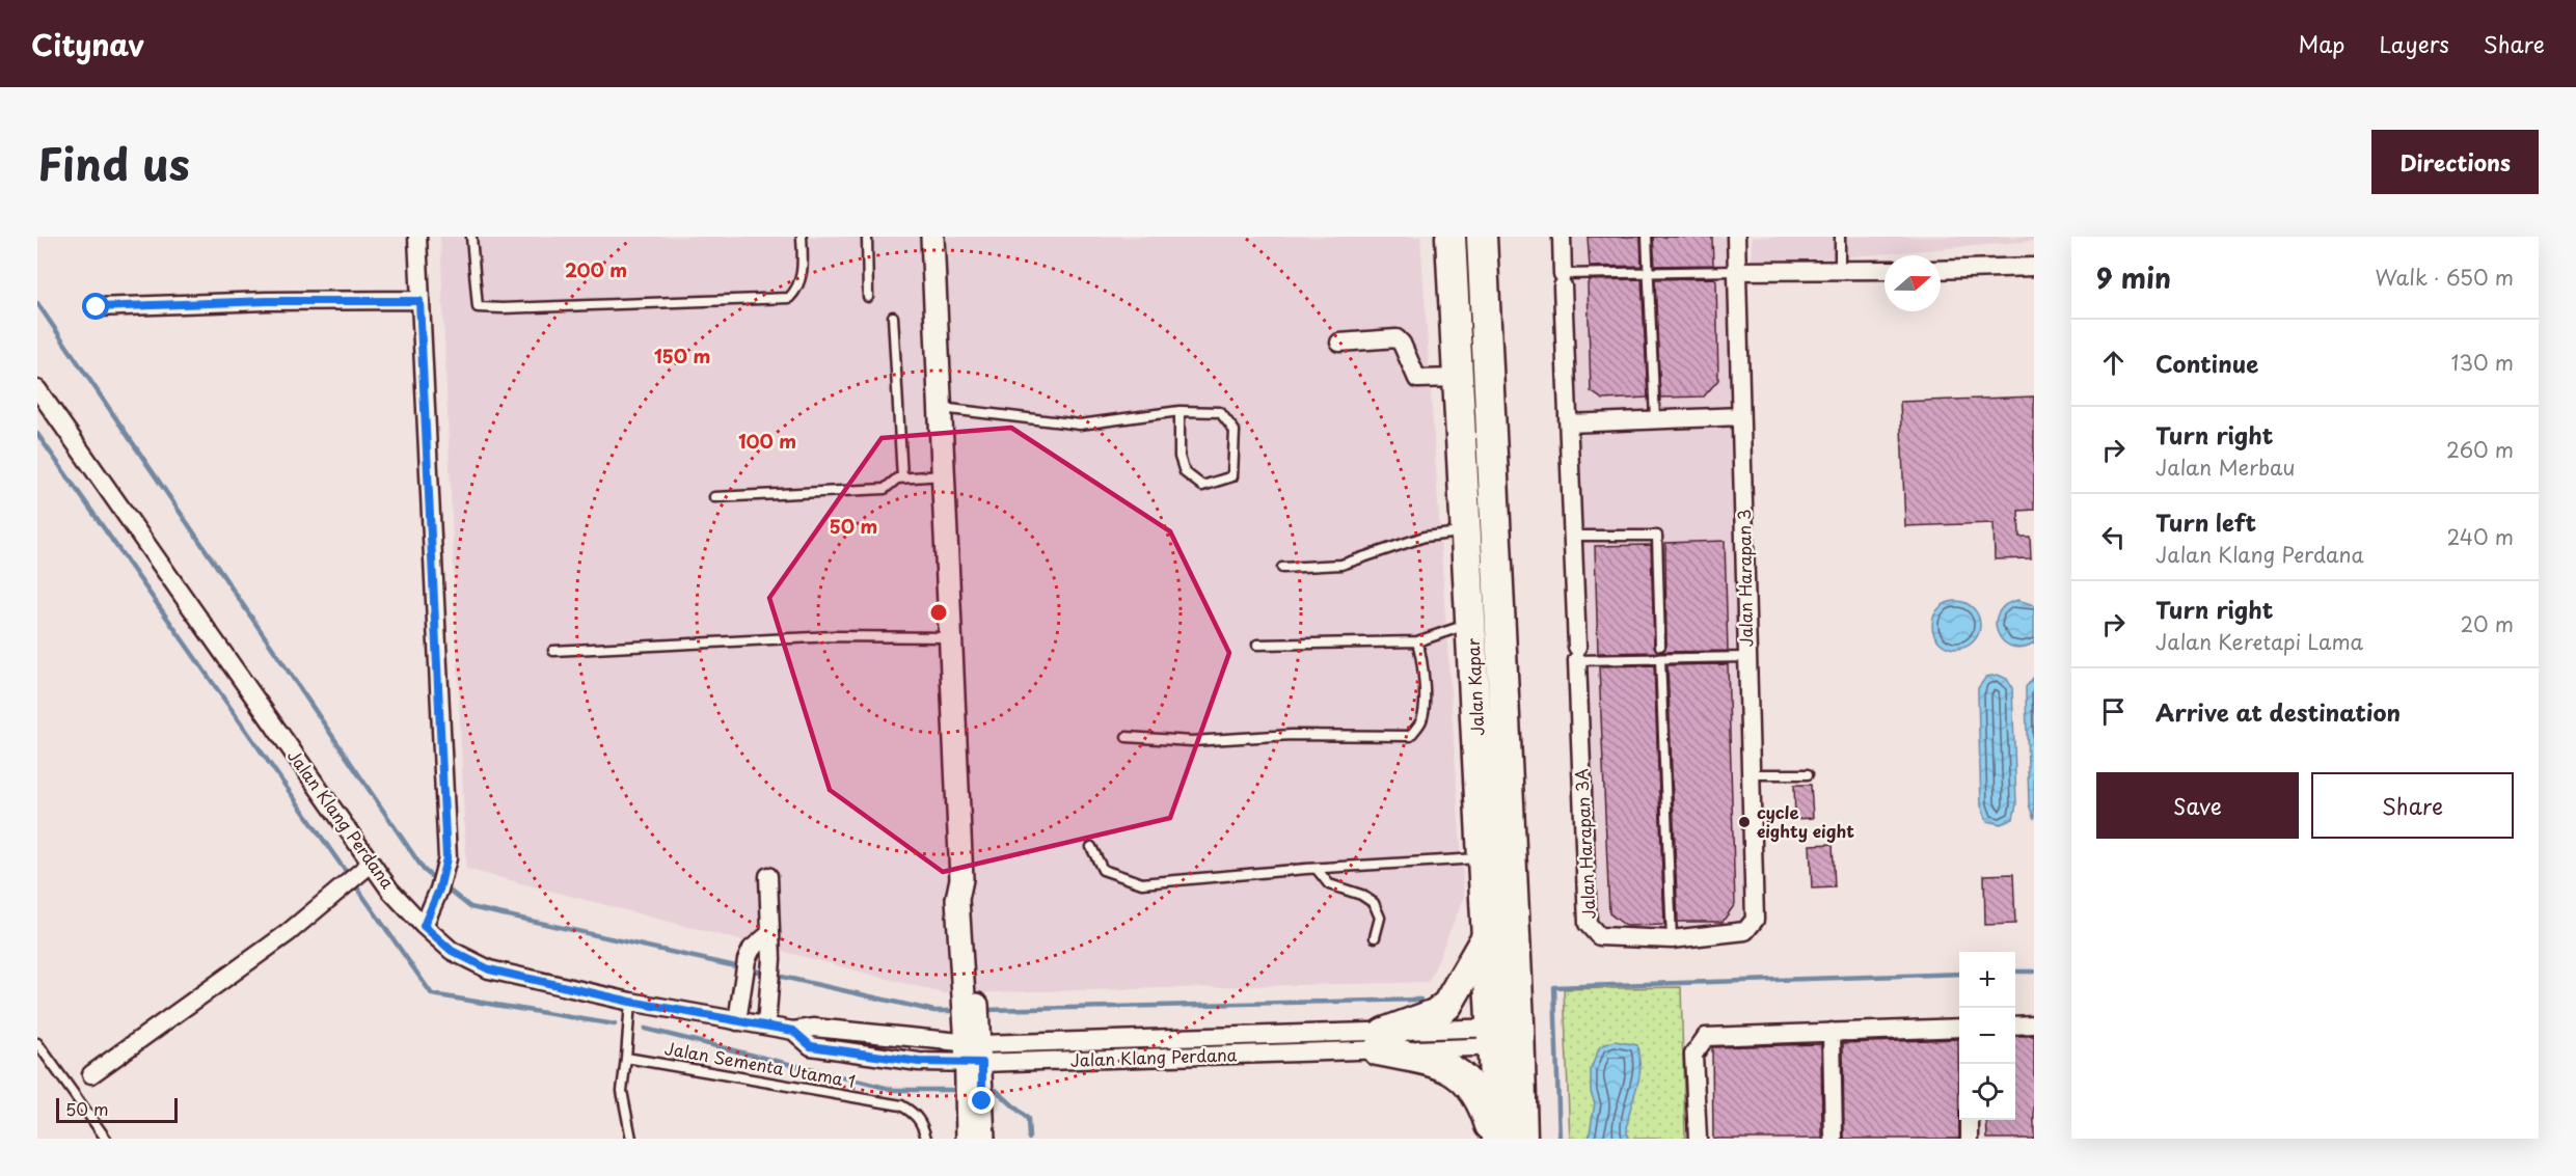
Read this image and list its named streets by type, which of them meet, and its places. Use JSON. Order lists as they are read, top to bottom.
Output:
{
  "streets": {
    "highway": ["Jalan Kapar"],
    "street": ["Jalan Harapan 3", "Jalan Klang Perdana", "Jalan Harapan 3A"],
    "lane": ["Jalan Sementa Utama 1"]
  },
  "crossings": [
    ["Jalan Harapan 3", "Jalan Harapan 3A"],
    ["Jalan Kapar", "Jalan Klang Perdana"]
  ],
  "places": ["cycle eighty eight"],
  "scale_bar": "50 m",
  "north": "right",
  "page": {
    "header": "Citynav",
    "nav": ["Map", "Layers", "Share"],
    "title": "Find us",
    "buttons": [
      "Directions",
      ["Save", "Share"]
    ],
    "heading": ["9 min", "Walk · 650 m"],
    "list": [
      ["Continue", "130 m"],
      ["Turn right", "Jalan Merbau", "260 m"],
      ["Turn left", "Jalan Klang Perdana", "240 m"],
      ["Turn right", "Jalan Keretapi Lama", "20 m"],
      "Arrive at destination"
    ],
    "map_buttons": ["+", "−"],
    "scale": "50 m"
  },
  "rings": [
    "200 m",
    "150 m",
    "100 m",
    "50 m"
  ]
}
